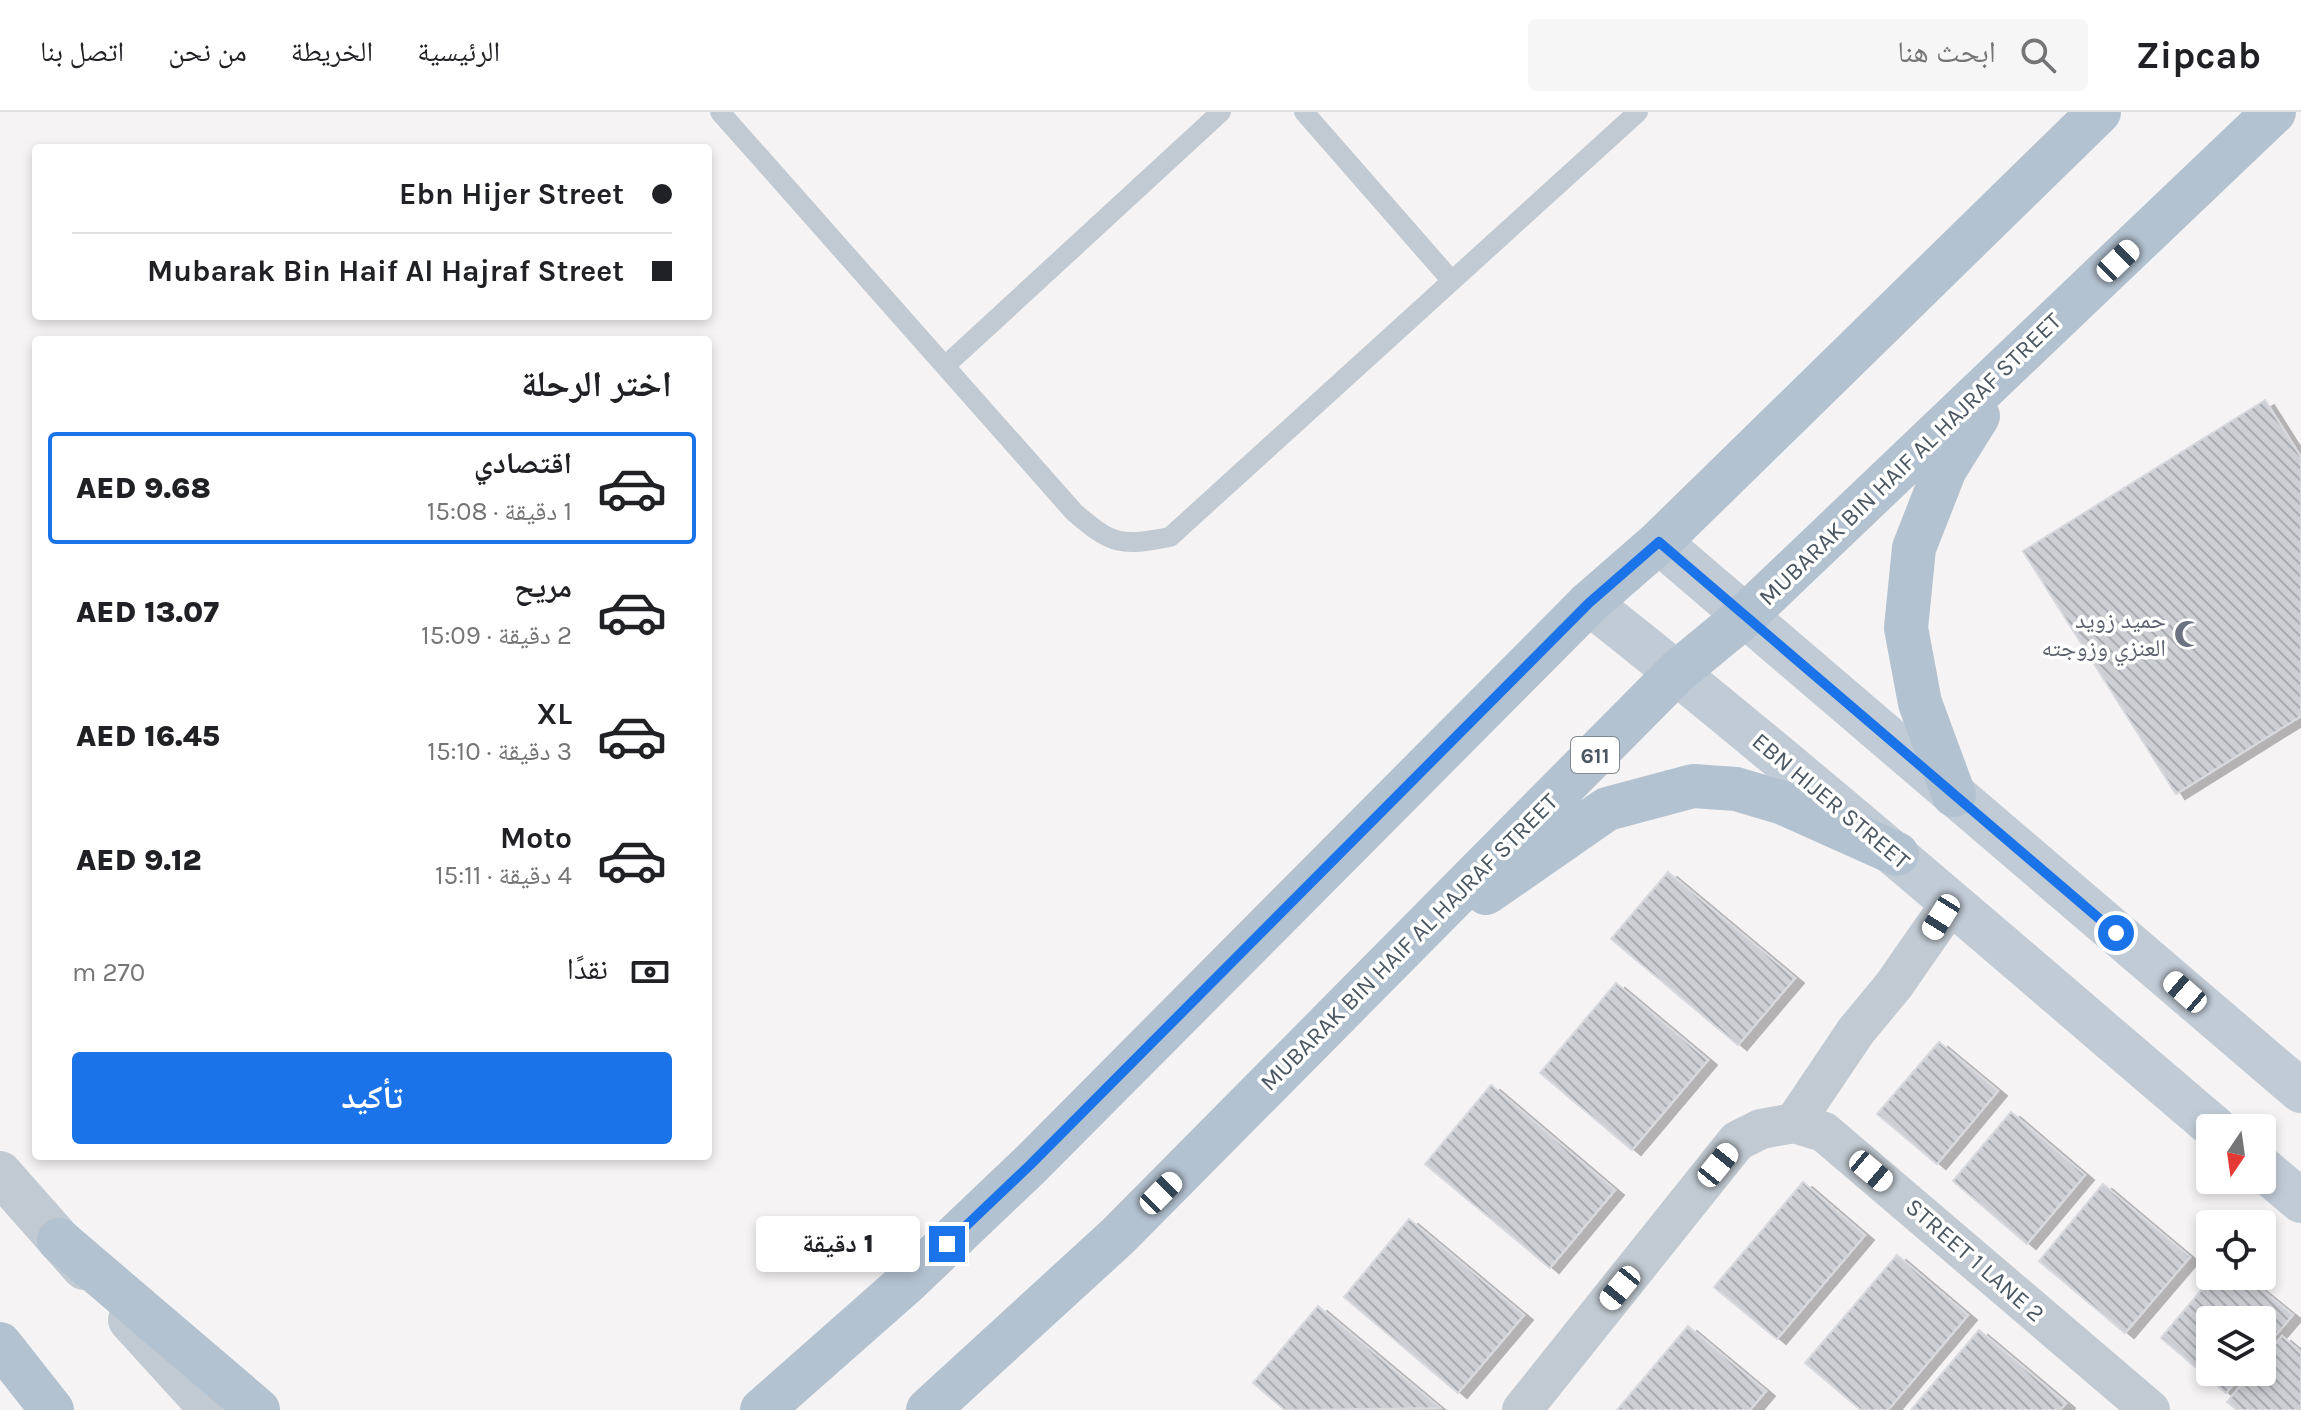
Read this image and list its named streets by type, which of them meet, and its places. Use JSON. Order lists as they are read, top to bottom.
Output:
{
  "streets": {
    "main road": ["MUBARAK BIN HAIF AL HAJRAF STREET", "611", "EBN HIJER STREET"],
    "street": ["STREET 1 LANE 2"]
  },
  "crossings": [
    ["MUBARAK BIN HAIF AL HAJRAF STREET", "EBN HIJER STREET"]
  ],
  "places": {
    "mosque": ["حميد زويد العنزي وزوجته"]
  },
  "north": "bottom",
  "page": {
    "header": "Zipcab",
    "search": "ابحث هنا",
    "nav": [
      "الرئيسية",
      "الخريطة",
      "من نحن",
      "اتصل بنا"
    ],
    "banner": ["Ebn Hijer Street", "Mubarak Bin Haif Al Hajraf Street"],
    "heading": "اختر الرحلة",
    "list": [
      {
        "name": "اقتصادي",
        "note": "1 دقيقة · 15:08",
        "value": "AED 9.68"
      },
      {
        "name": "مريح",
        "note": "2 دقيقة · 15:09",
        "value": "AED 13.07"
      },
      {
        "name": "XL",
        "note": "3 دقيقة · 15:10",
        "value": "AED 16.45"
      },
      {
        "name": "Moto",
        "note": "4 دقيقة · 15:11",
        "value": "AED 9.12"
      }
    ],
    "pay": ["نقدًا", "270 m"],
    "buttons": "تأكيد",
    "bubble": "1 دقيقة"
  }
}
